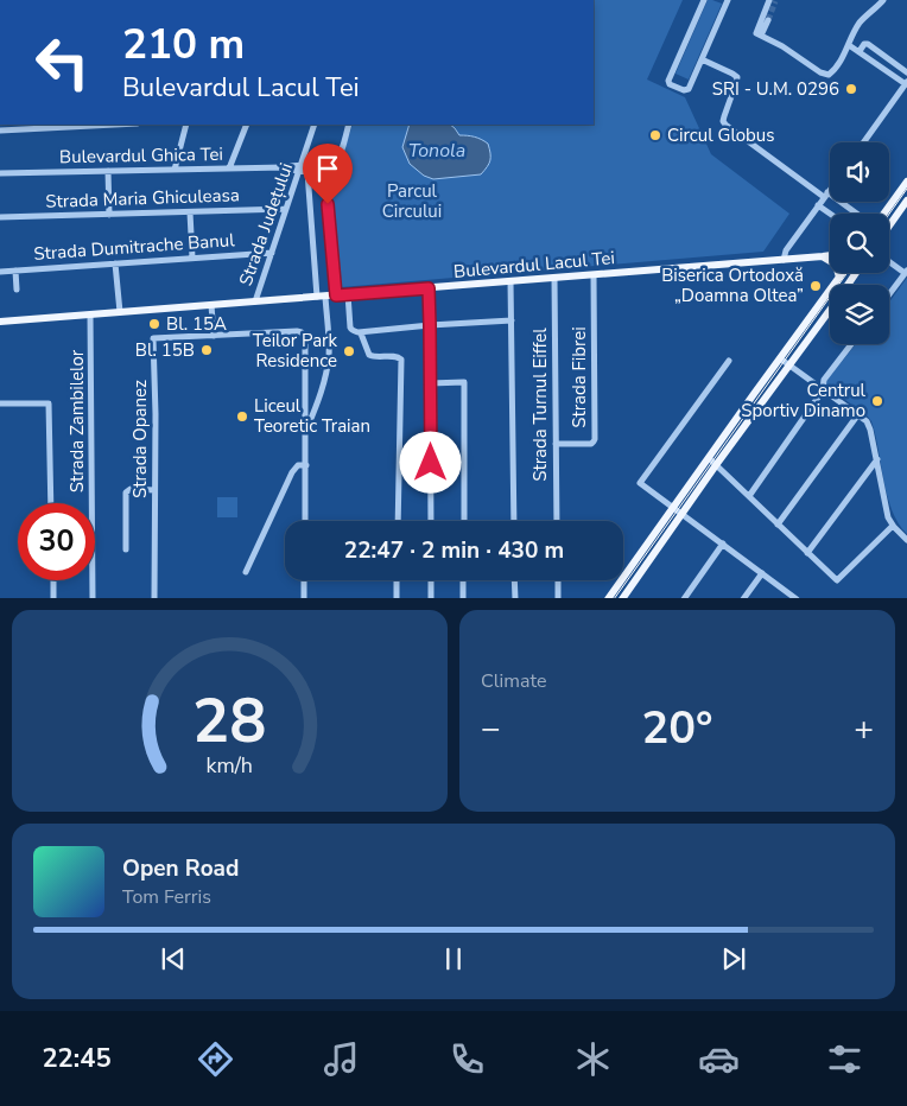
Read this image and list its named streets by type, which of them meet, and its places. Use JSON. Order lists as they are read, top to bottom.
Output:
{
  "streets": {
    "main road": ["Bulevardul Lacul Tei"],
    "street": [
      "Bulevardul Ghica Tei",
      "Strada Maria Ghiculeasa",
      "Strada Județului",
      "Strada Dumitrache Banul",
      "Strada Fibrei",
      "Strada Turnul Eiffel",
      "Strada Zambilelor",
      "Strada Opanez"
    ]
  },
  "crossings": [
    ["Bulevardul Ghica Tei", "Strada Județului"],
    ["Strada Maria Ghiculeasa", "Strada Județului"],
    ["Strada Județului", "Strada Dumitrache Banul"],
    ["Strada Județului", "Bulevardul Lacul Tei"],
    ["Bulevardul Lacul Tei", "Strada Fibrei"],
    ["Bulevardul Lacul Tei", "Strada Turnul Eiffel"],
    ["Bulevardul Lacul Tei", "Strada Zambilelor"],
    ["Strada Fibrei", "Strada Turnul Eiffel"]
  ],
  "water": ["Tonola"],
  "parks": ["Parcul Circului"],
  "places": [
    "SRI - U.M. 0296",
    "Circul Globus",
    "Biserica Ortodoxă „Doamna Oltea”",
    "Bl. 15A",
    "Bl. 15B",
    "Teilor Park Residence",
    "Centrul Sportiv Dinamo",
    "Liceul Teoretic Traian"
  ],
  "page": {
    "turn": ["210 m", "Bulevardul Lacul Tei"],
    "limit": "30",
    "trip": "22:47 · 2 min · 430 m",
    "tile": "Climate",
    "heat": ["−", "20°", "+"],
    "song": ["Open Road", "Tom Ferris"],
    "tabs": "22:45",
    "gauge": ["28", "km/h"]
  }
}
